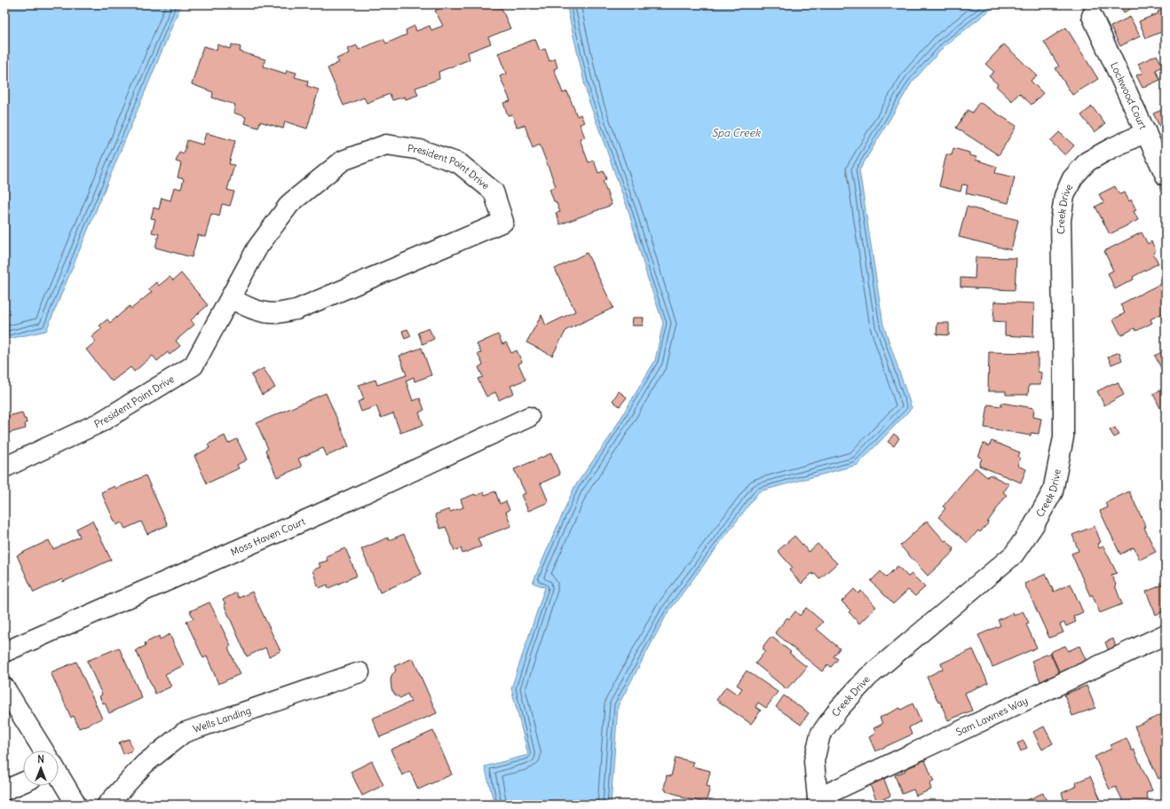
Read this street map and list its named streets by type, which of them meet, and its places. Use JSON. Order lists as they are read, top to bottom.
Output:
{
  "streets": {
    "street": [
      "Lockwood Court",
      "President Point Drive",
      "Creek Drive",
      "Moss Haven Court",
      "Sam Lawnes Way",
      "Wells Landing"
    ]
  },
  "crossings": [
    ["Lockwood Court", "Creek Drive"],
    ["Creek Drive", "Sam Lawnes Way"]
  ],
  "water": ["Spa Creek"],
  "north": "top"
}
